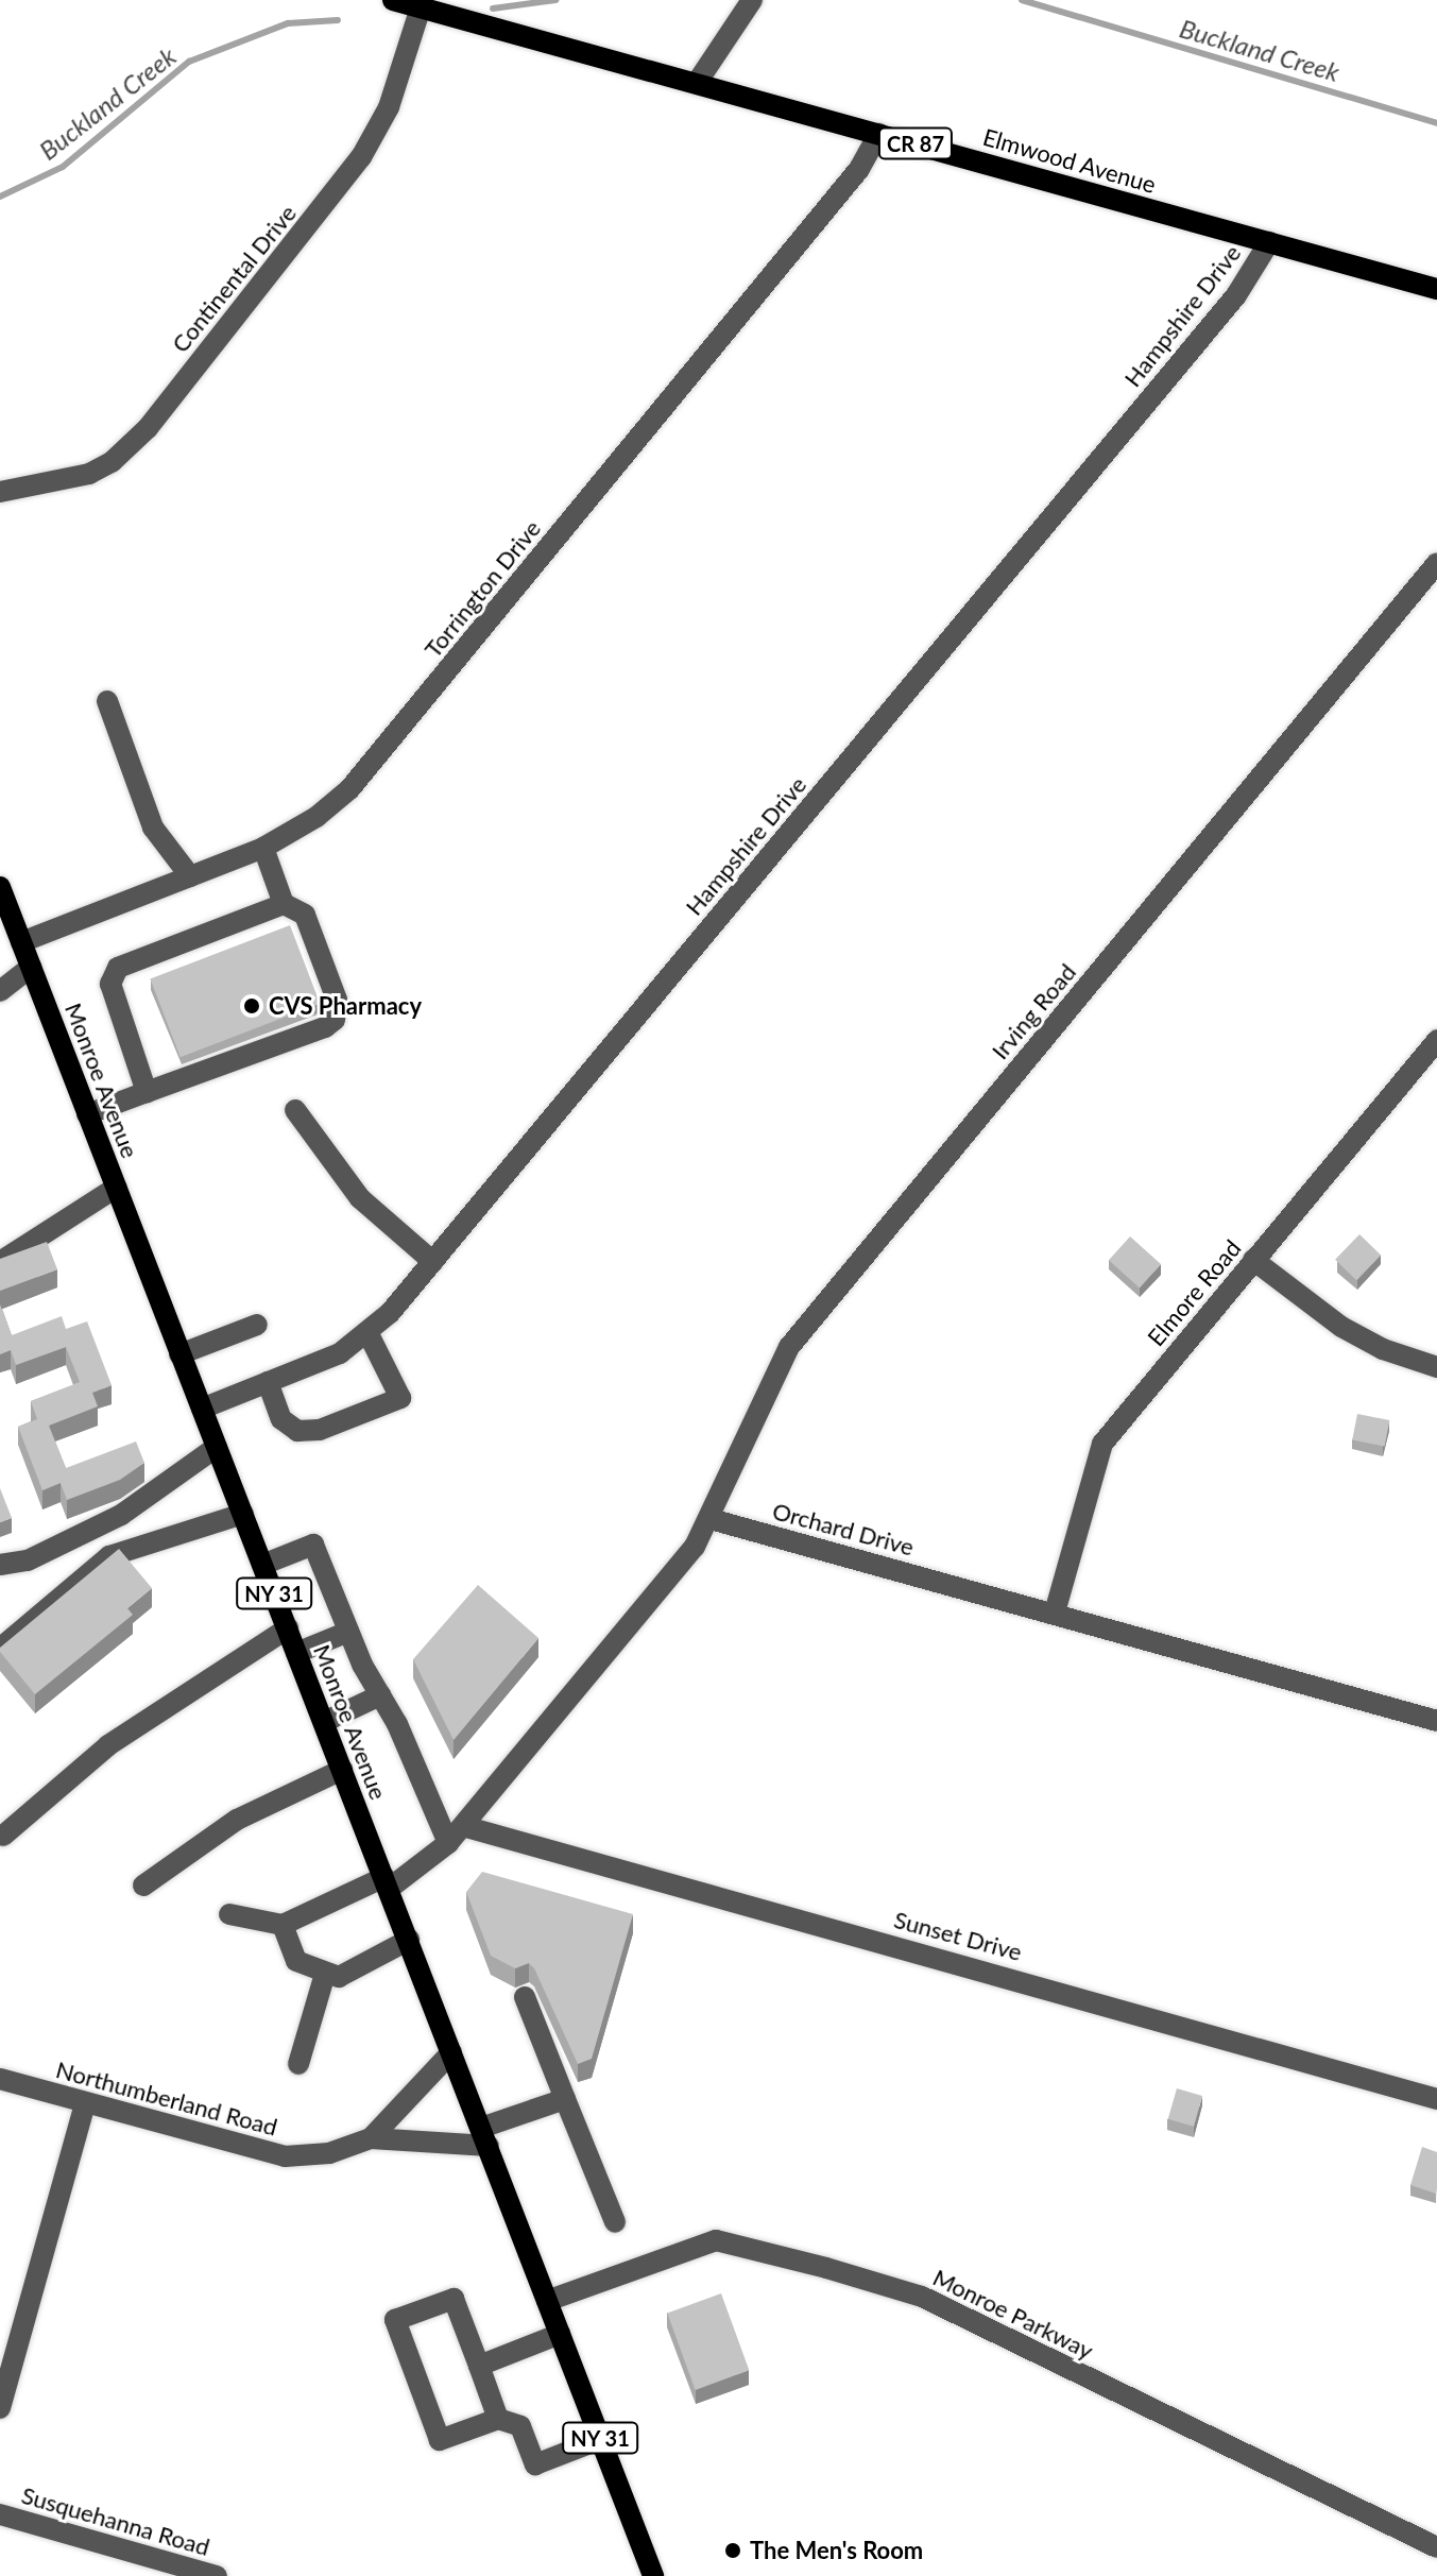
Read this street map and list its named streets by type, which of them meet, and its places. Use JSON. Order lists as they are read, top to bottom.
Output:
{
  "streets": {
    "main road": [
      "CR 87",
      "Elmwood Avenue",
      "Monroe Avenue",
      "NY 31"
    ],
    "street": [
      "Continental Drive",
      "Hampshire Drive",
      "Torrington Drive",
      "Irving Road",
      "Elmore Road",
      "Orchard Drive",
      "Sunset Drive",
      "Northumberland Road",
      "Monroe Parkway",
      "Susquehanna Road"
    ]
  },
  "crossings": [
    ["Elmwood Avenue", "Continental Drive"],
    ["Elmwood Avenue", "Hampshire Drive"],
    ["Elmwood Avenue", "Torrington Drive"],
    ["Hampshire Drive", "Monroe Avenue"],
    ["Torrington Drive", "Monroe Avenue"],
    ["Irving Road", "Orchard Drive"],
    ["Monroe Avenue", "Northumberland Road"],
    ["Monroe Avenue", "Monroe Parkway"],
    ["Elmore Road", "Orchard Drive"]
  ],
  "water": ["Buckland Creek"],
  "places": ["CVS Pharmacy", "The Men's Room"]
}
